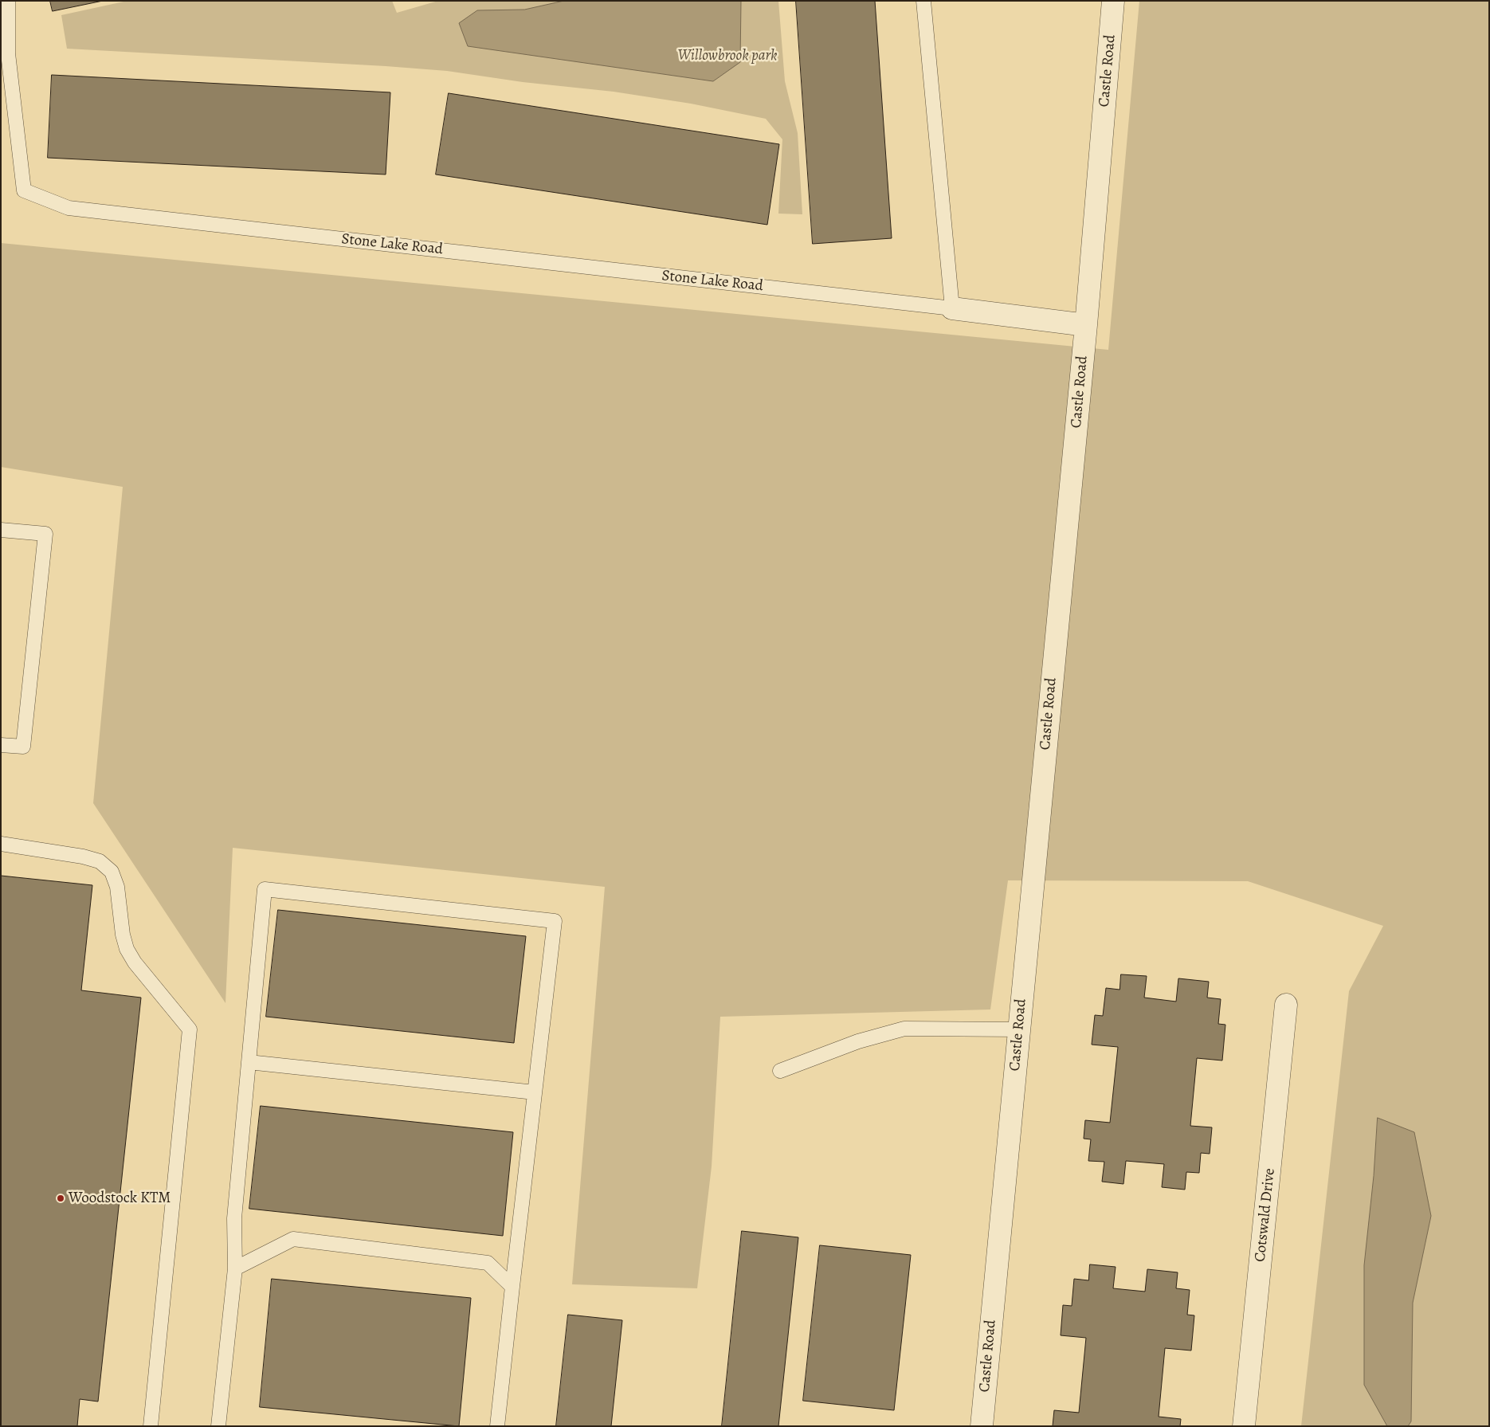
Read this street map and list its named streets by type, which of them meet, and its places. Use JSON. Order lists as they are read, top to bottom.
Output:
{
  "streets": {
    "street": ["Castle Road", "Stone Lake Road", "Cotswald Drive"]
  },
  "crossings": [
    ["Castle Road", "Stone Lake Road"]
  ],
  "parks": ["Willowbrook park"],
  "places": ["Woodstock KTM"]
}
